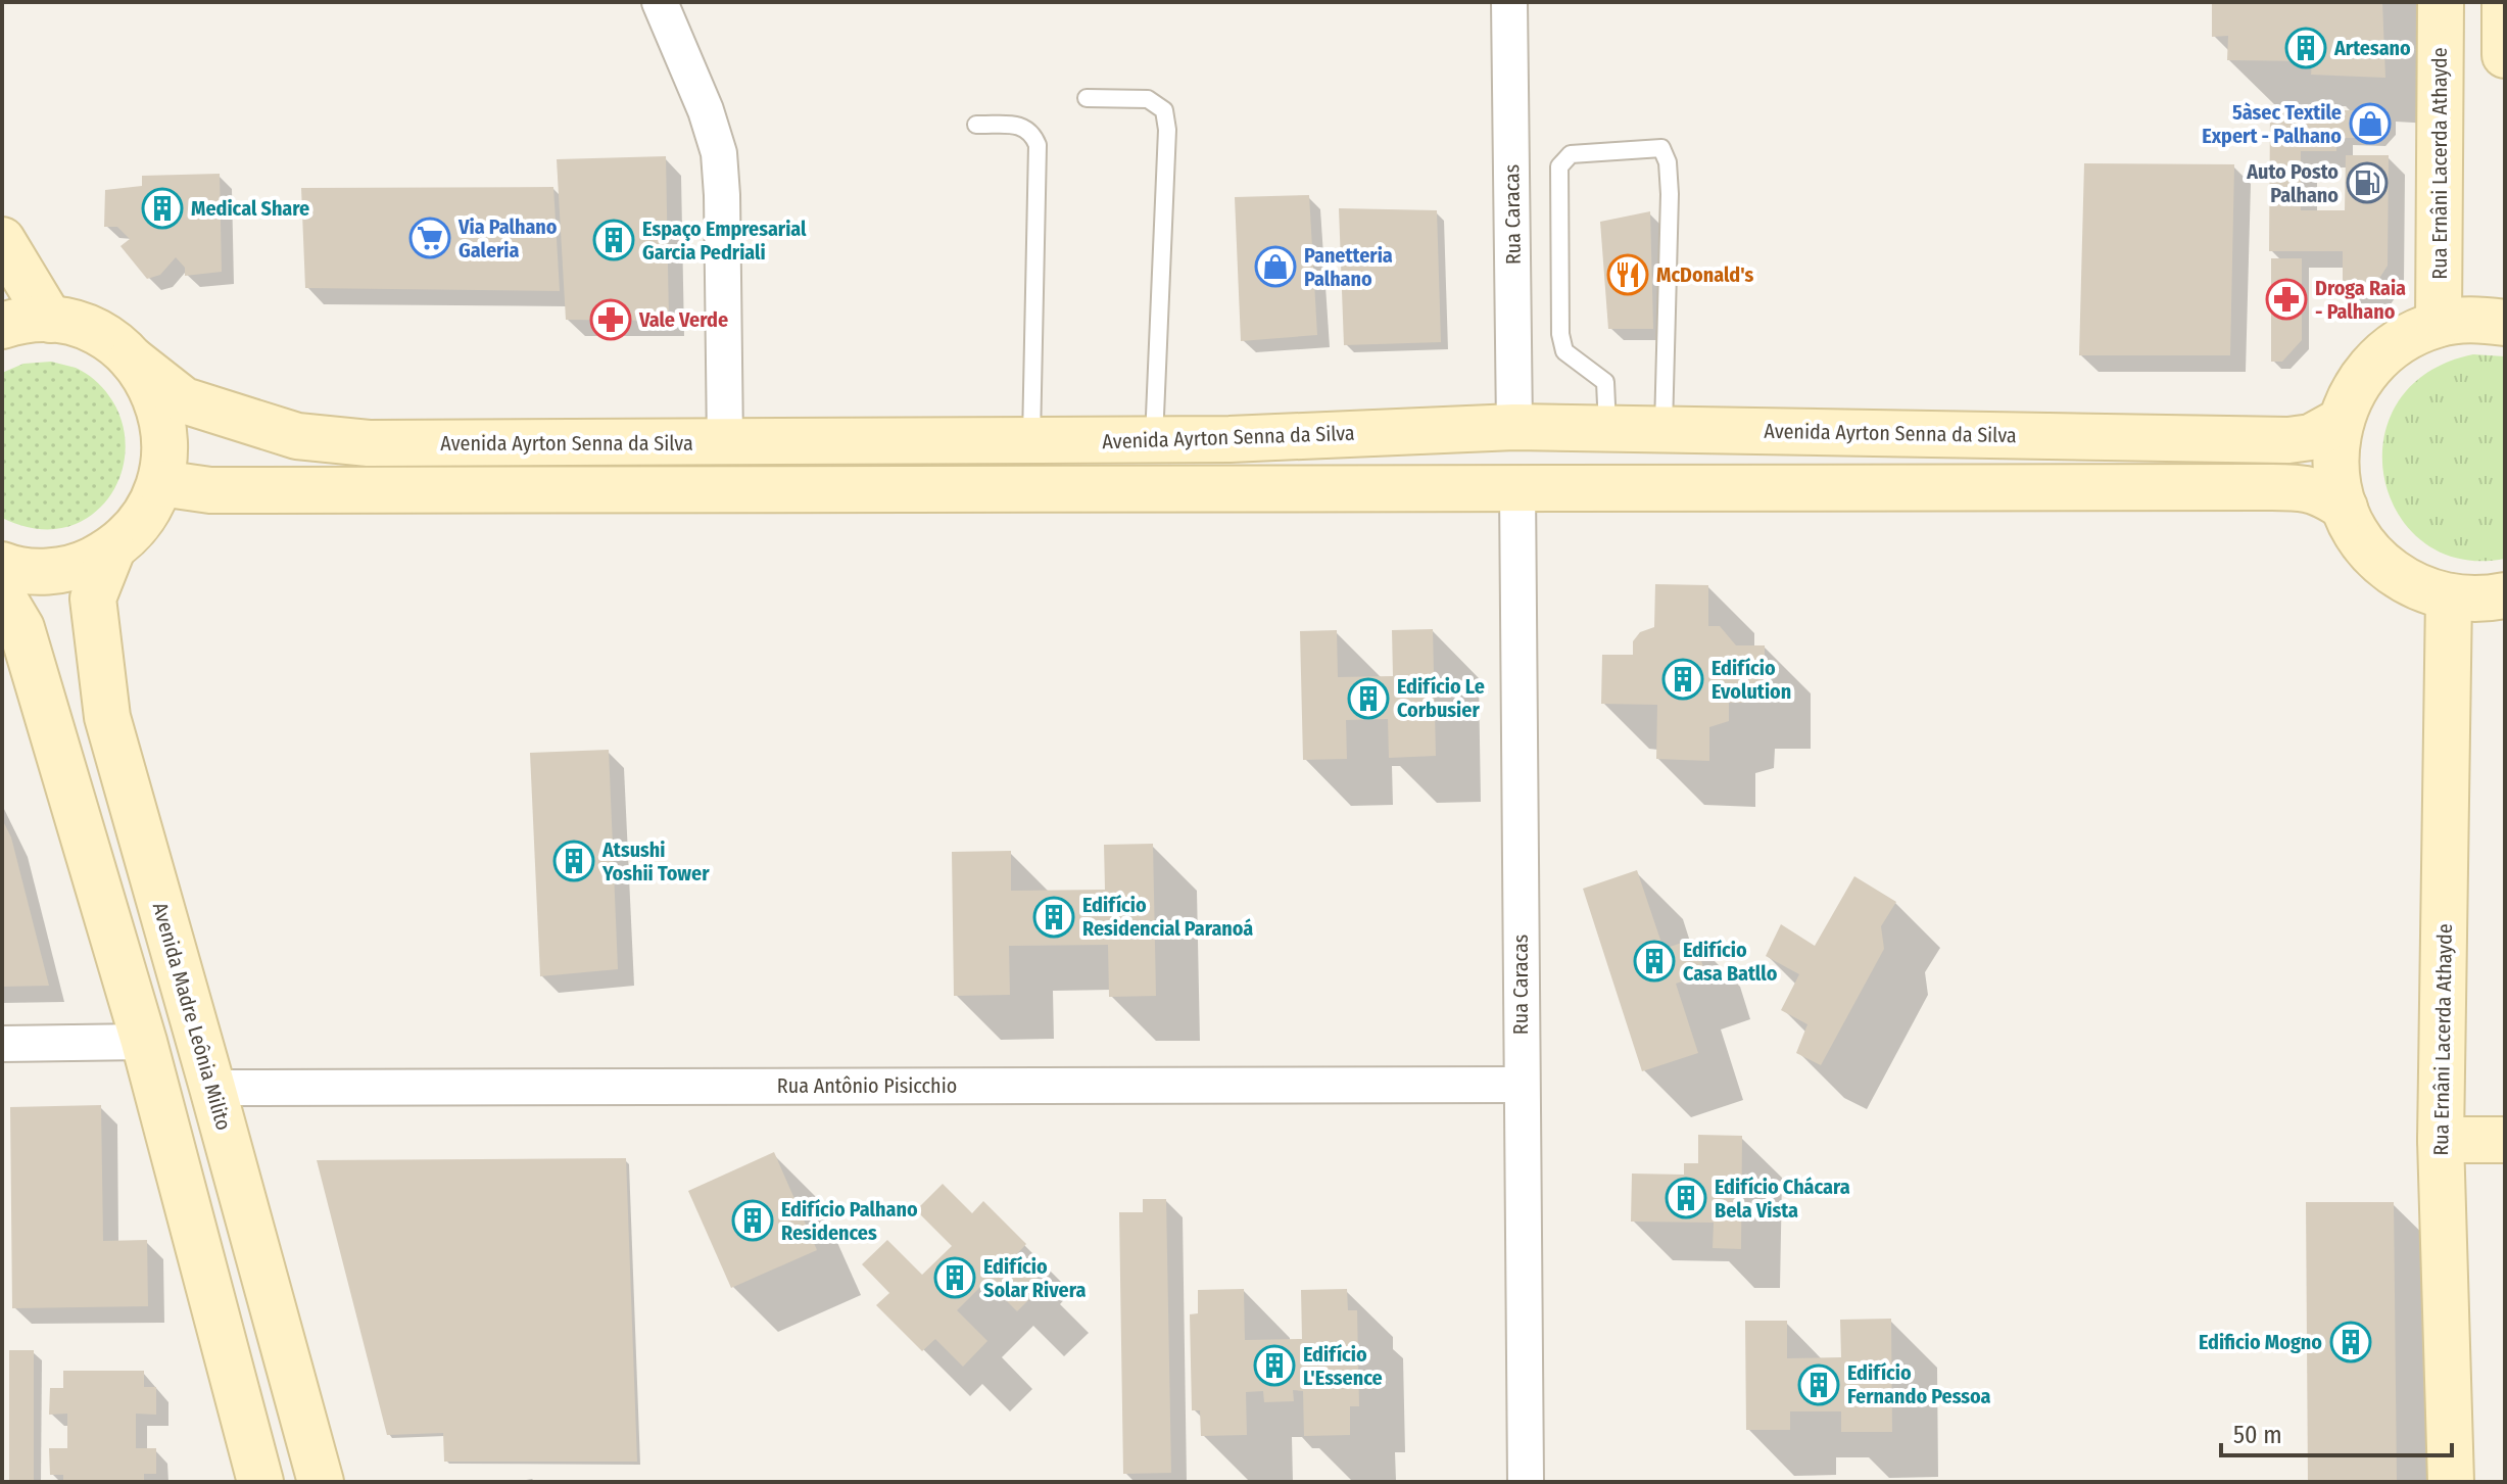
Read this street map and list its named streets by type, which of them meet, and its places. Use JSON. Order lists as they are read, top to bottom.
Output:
{
  "streets": {
    "main road": ["Rua Ernâni Lacerda Athayde", "Avenida Ayrton Senna da Silva", "Avenida Madre Leônia Milito"],
    "street": ["Rua Caracas", "Rua Antônio Pisicchio"]
  },
  "crossings": [
    ["Rua Caracas", "Avenida Ayrton Senna da Silva"],
    ["Rua Caracas", "Rua Antônio Pisicchio"],
    ["Avenida Madre Leônia Milito", "Rua Antônio Pisicchio"]
  ],
  "places": {
    "building": [
      "Artesano",
      "Medical Share",
      "Espaço Empresarial Garcia Pedriali",
      "Edifício Evolution",
      "Edifício Le Corbusier",
      "Atsushi Yoshii Tower",
      "Edifício Residencial Paranoá",
      "Edifício Casa Batllo",
      "Edifício Chácara Bela Vista",
      "Edifício Palhano Residences",
      "Edifício Solar Rivera",
      "Edificio Mogno",
      "Edifício L'Essence",
      "Edifício Fernando Pessoa"
    ],
    "shop": ["5àsec Textile Expert - Palhano", "Panetteria Palhano"],
    "fuel station": ["Auto Posto Palhano"],
    "supermarket": ["Via Palhano Galeria"],
    "restaurant": ["McDonald's"],
    "pharmacy": ["Droga Raia - Palhano", "Vale Verde"]
  },
  "scale_bar": "50 m"
}
